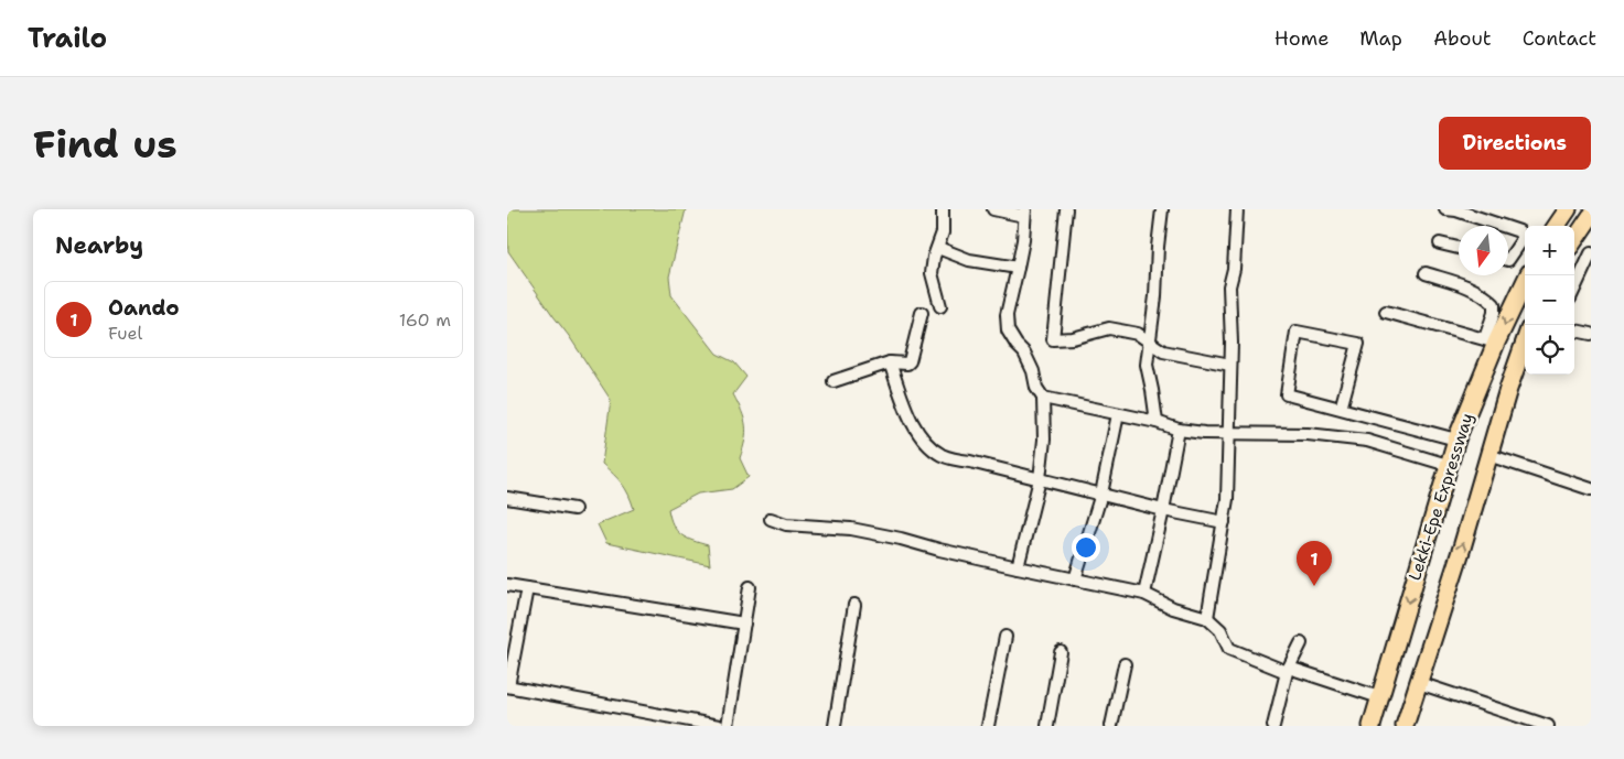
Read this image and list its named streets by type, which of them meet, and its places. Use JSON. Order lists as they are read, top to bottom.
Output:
{
  "streets": {
    "highway": ["Lekki-Epe Expressway"]
  },
  "north": "bottom",
  "page": {
    "header": "Trailo",
    "nav": [
      "Home",
      "Map",
      "About",
      "Contact"
    ],
    "buttons": "Directions",
    "title": "Find us",
    "heading": "Nearby",
    "map_buttons": ["+", "−"],
    "list": [
      {
        "mark": "1",
        "name": "Oando",
        "note": "Fuel",
        "value": "160 m"
      }
    ],
    "pins": "1"
  }
}
